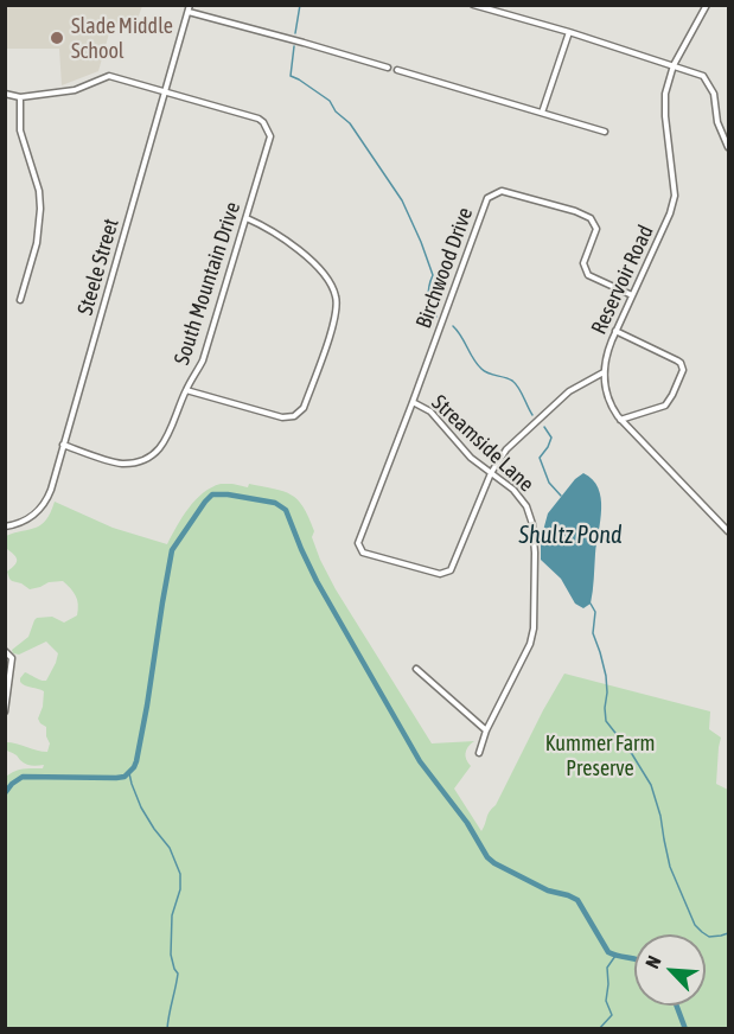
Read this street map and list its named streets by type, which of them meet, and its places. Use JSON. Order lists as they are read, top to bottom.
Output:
{
  "streets": {
    "street": [
      "Steele Street",
      "Birchwood Drive",
      "Reservoir Road",
      "South Mountain Drive",
      "Streamside Lane"
    ]
  },
  "crossings": [
    ["Steele Street", "South Mountain Drive"],
    ["Birchwood Drive", "Reservoir Road"],
    ["Birchwood Drive", "Streamside Lane"]
  ],
  "water": ["Shultz Pond"],
  "parks": ["Kummer Farm Preserve"],
  "places": ["Slade Middle School"],
  "north": "top left"
}
